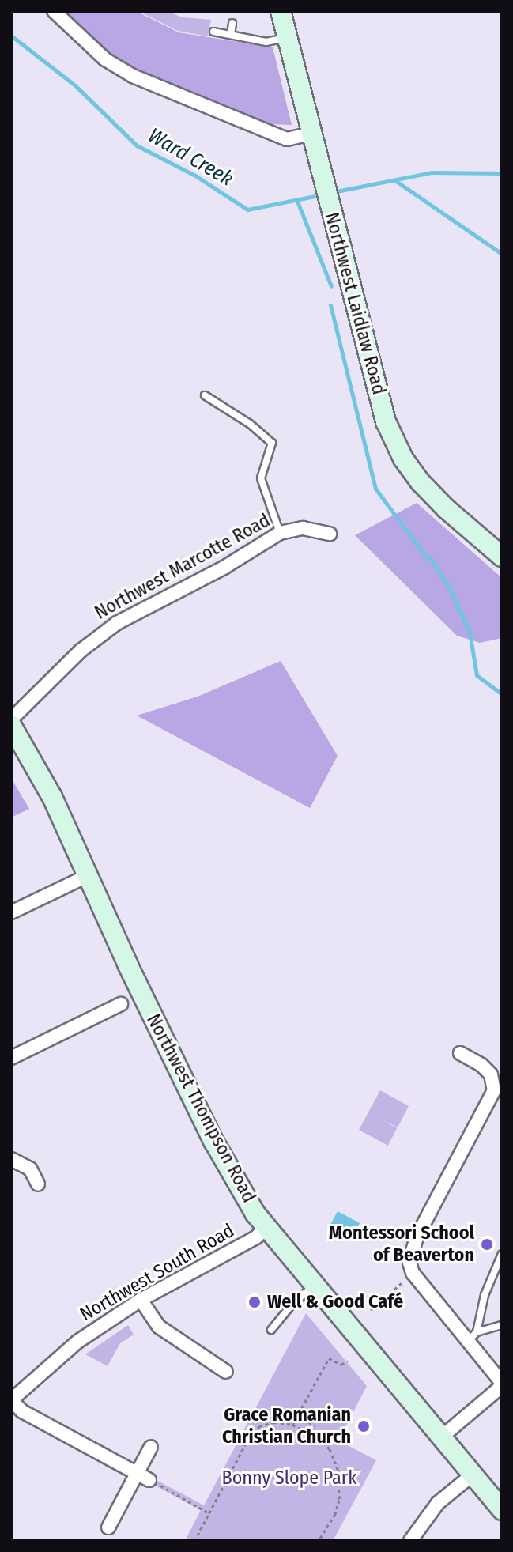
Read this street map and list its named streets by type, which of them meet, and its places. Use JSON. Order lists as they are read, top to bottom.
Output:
{
  "streets": {
    "street": [
      "Northwest Laidlaw Road",
      "Northwest Marcotte Road",
      "Northwest Thompson Road",
      "Northwest South Road"
    ]
  },
  "crossings": [
    ["Northwest Thompson Road", "Northwest South Road"]
  ],
  "water": ["Ward Creek"],
  "parks": ["Bonny Slope Park"],
  "places": ["Montessori School of Beaverton", "Well & Good Café", "Grace Romanian Christian Church"]
}
